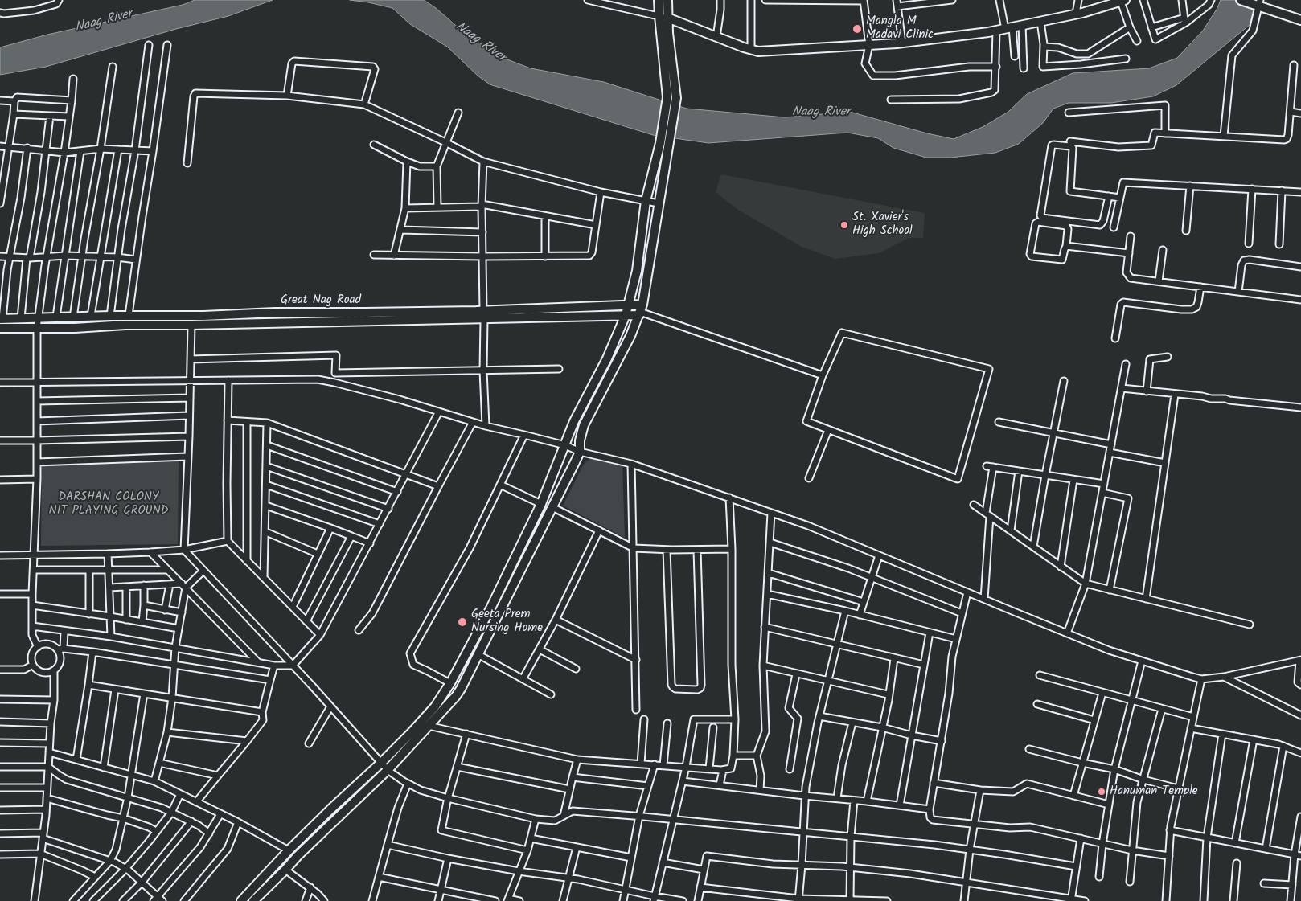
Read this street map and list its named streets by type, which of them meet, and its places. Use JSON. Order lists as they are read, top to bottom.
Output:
{
  "streets": {
    "street": ["Great Nag Road"]
  },
  "water": ["Naag River"],
  "parks": ["DARSHAN COLONY NIT PLAYING GROUND"],
  "places": [
    "Mangla M Madavi Clinic",
    "St. Xavier's High School",
    "Geeta Prem Nursing Home",
    "Hanuman Temple"
  ]
}
